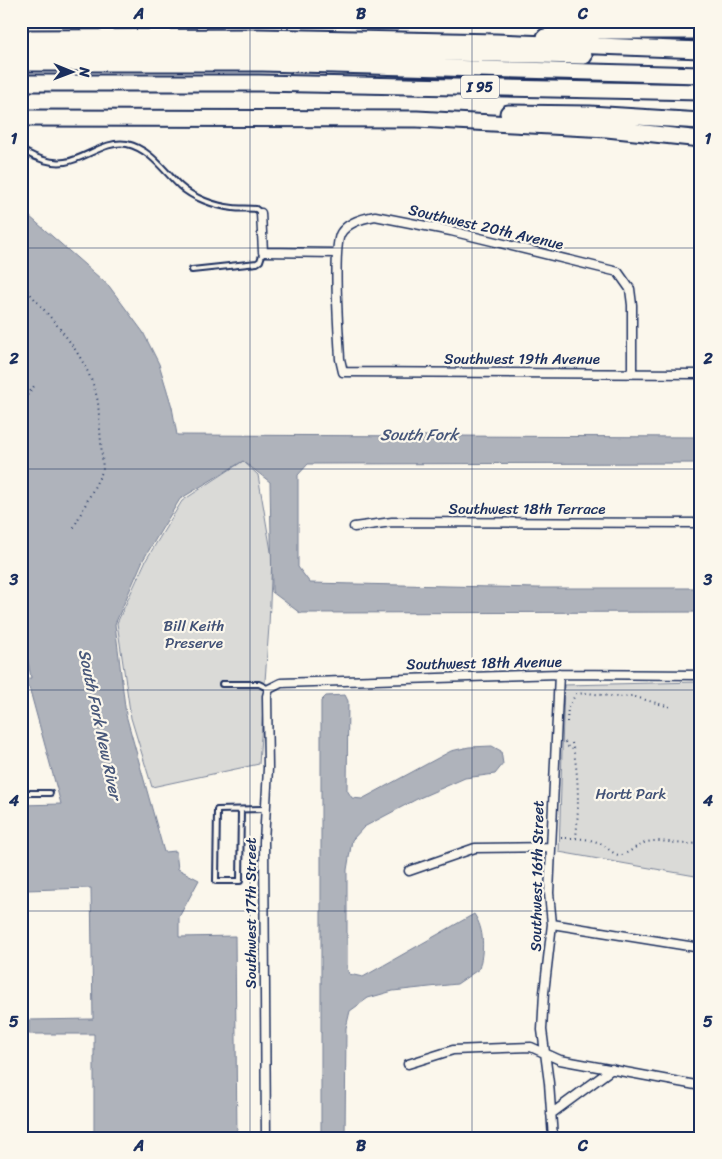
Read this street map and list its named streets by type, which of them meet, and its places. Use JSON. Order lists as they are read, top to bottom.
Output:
{
  "streets": {
    "highway": ["I 95"],
    "street": [
      "Southwest 20th Avenue",
      "Southwest 19th Avenue",
      "Southwest 18th Terrace",
      "Southwest 18th Avenue",
      "Southwest 16th Street",
      "Southwest 17th Street"
    ]
  },
  "crossings": [
    ["Southwest 20th Avenue", "Southwest 19th Avenue"],
    ["Southwest 18th Avenue", "Southwest 16th Street"],
    ["Southwest 18th Avenue", "Southwest 17th Street"]
  ],
  "water": ["South Fork", "South Fork New River"],
  "parks": ["Bill Keith Preserve", "Hortt Park"],
  "north": "right",
  "grid": {
    "columns": ["A", "B", "C"],
    "rows": [
      "1",
      "2",
      "3",
      "4",
      "5"
    ]
  }
}
